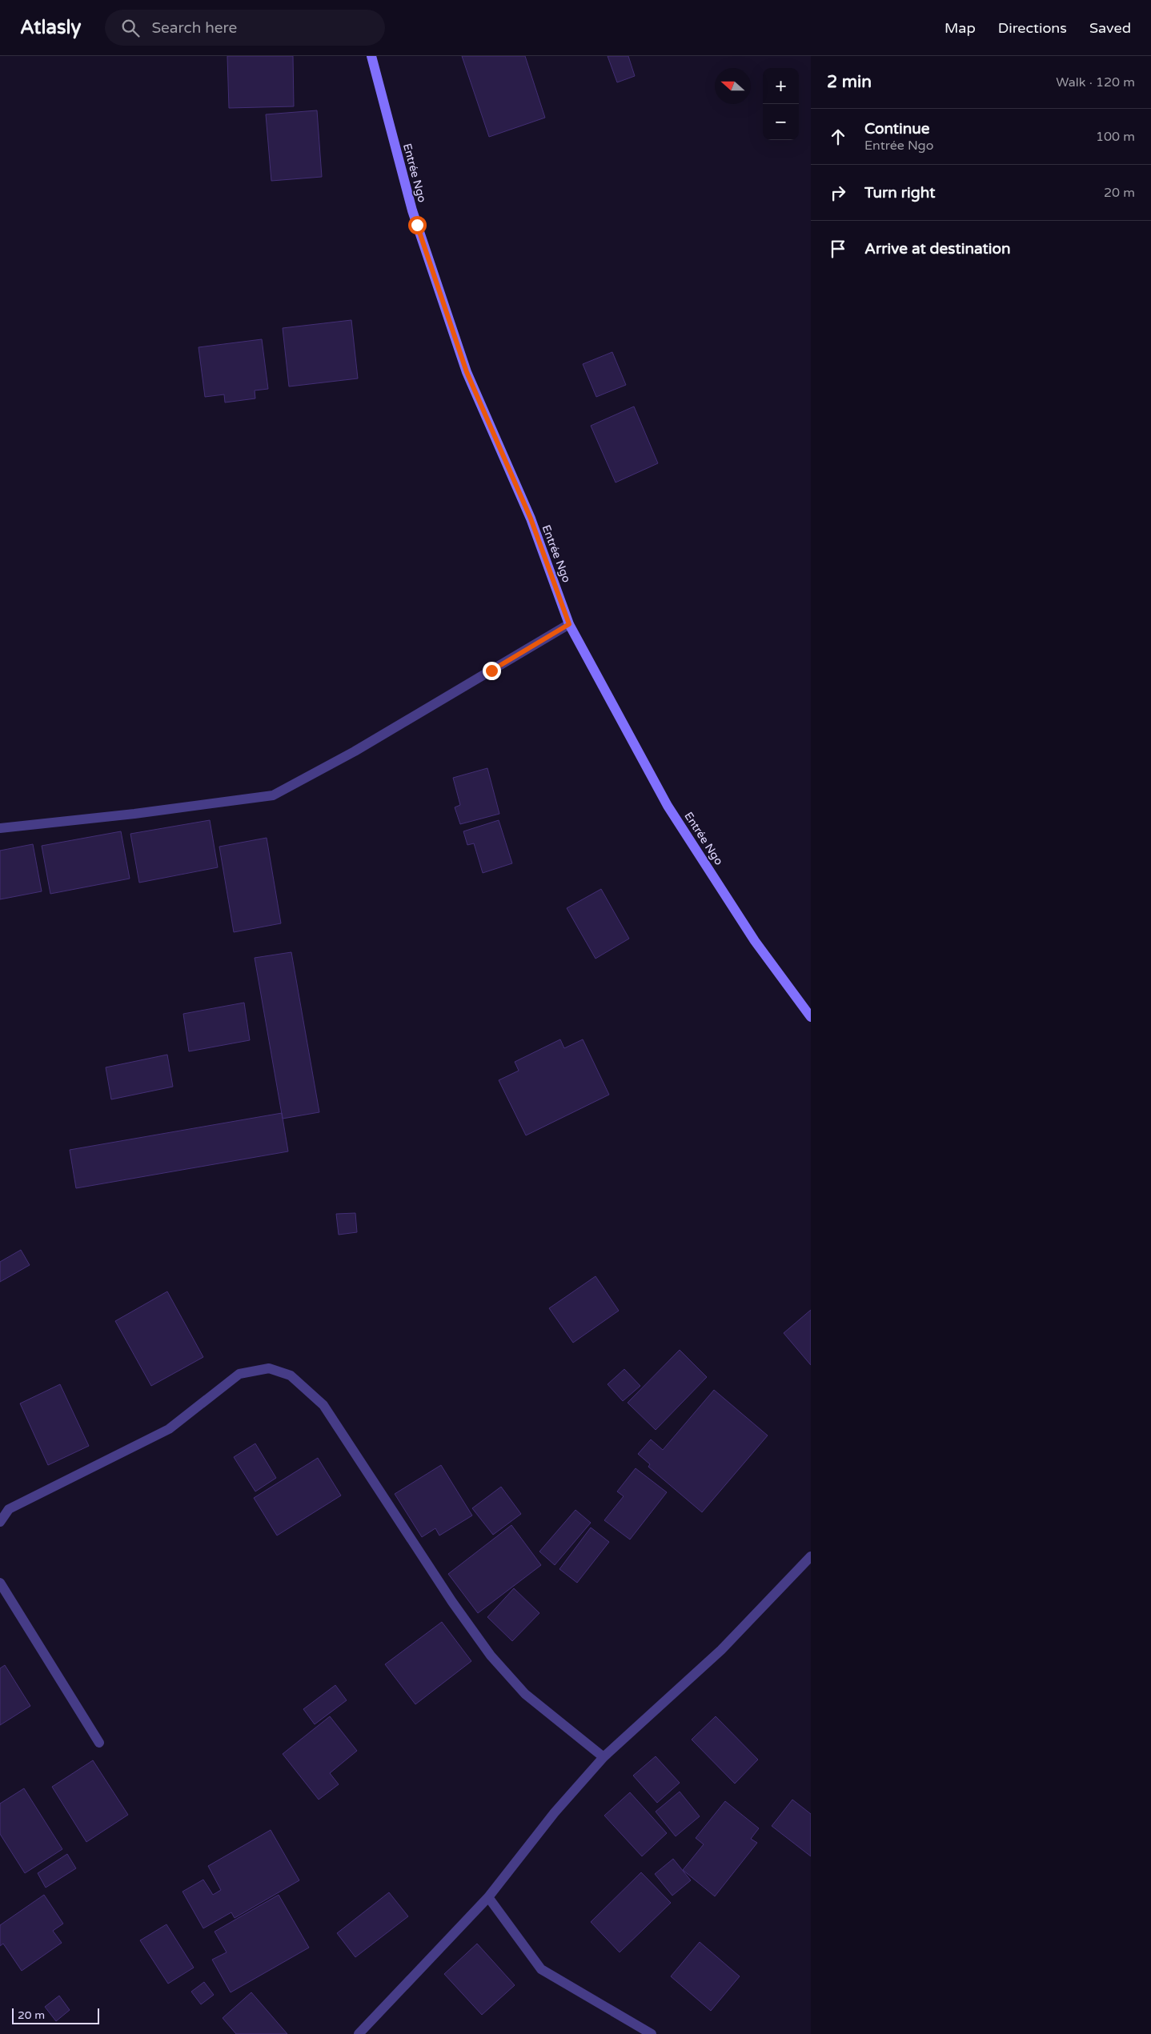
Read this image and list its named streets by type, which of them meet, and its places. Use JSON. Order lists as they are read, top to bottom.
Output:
{
  "streets": {
    "street": ["Entrée Ngo"]
  },
  "scale_bar": "20 m",
  "north": "left",
  "page": {
    "header": "Atlasly",
    "search": "Search here",
    "nav": ["Map", "Directions", "Saved"],
    "heading": ["2 min", "Walk · 120 m"],
    "map_buttons": ["+", "−"],
    "list": [
      ["Continue", "Entrée Ngo", "100 m"],
      ["Turn right", "20 m"],
      "Arrive at destination"
    ],
    "scale": "20 m"
  }
}
